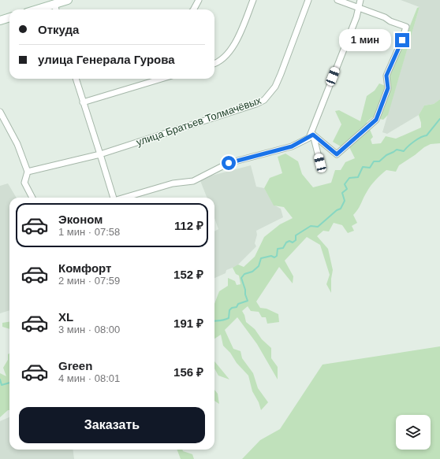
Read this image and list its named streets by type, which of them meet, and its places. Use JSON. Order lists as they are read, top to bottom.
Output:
{
  "streets": {
    "street": ["улица Братьев Толмачёвых"]
  },
  "page": {
    "banner": ["Откуда", "улица Генерала Гурова"],
    "bubble": "1 мин",
    "list": [
      {
        "name": "Эконом",
        "note": "1 мин · 07:58",
        "value": "112 ₽"
      },
      {
        "name": "Комфорт",
        "note": "2 мин · 07:59",
        "value": "152 ₽"
      },
      {
        "name": "XL",
        "note": "3 мин · 08:00",
        "value": "191 ₽"
      },
      {
        "name": "Green",
        "note": "4 мин · 08:01",
        "value": "156 ₽"
      }
    ],
    "buttons": "Заказать"
  }
}
